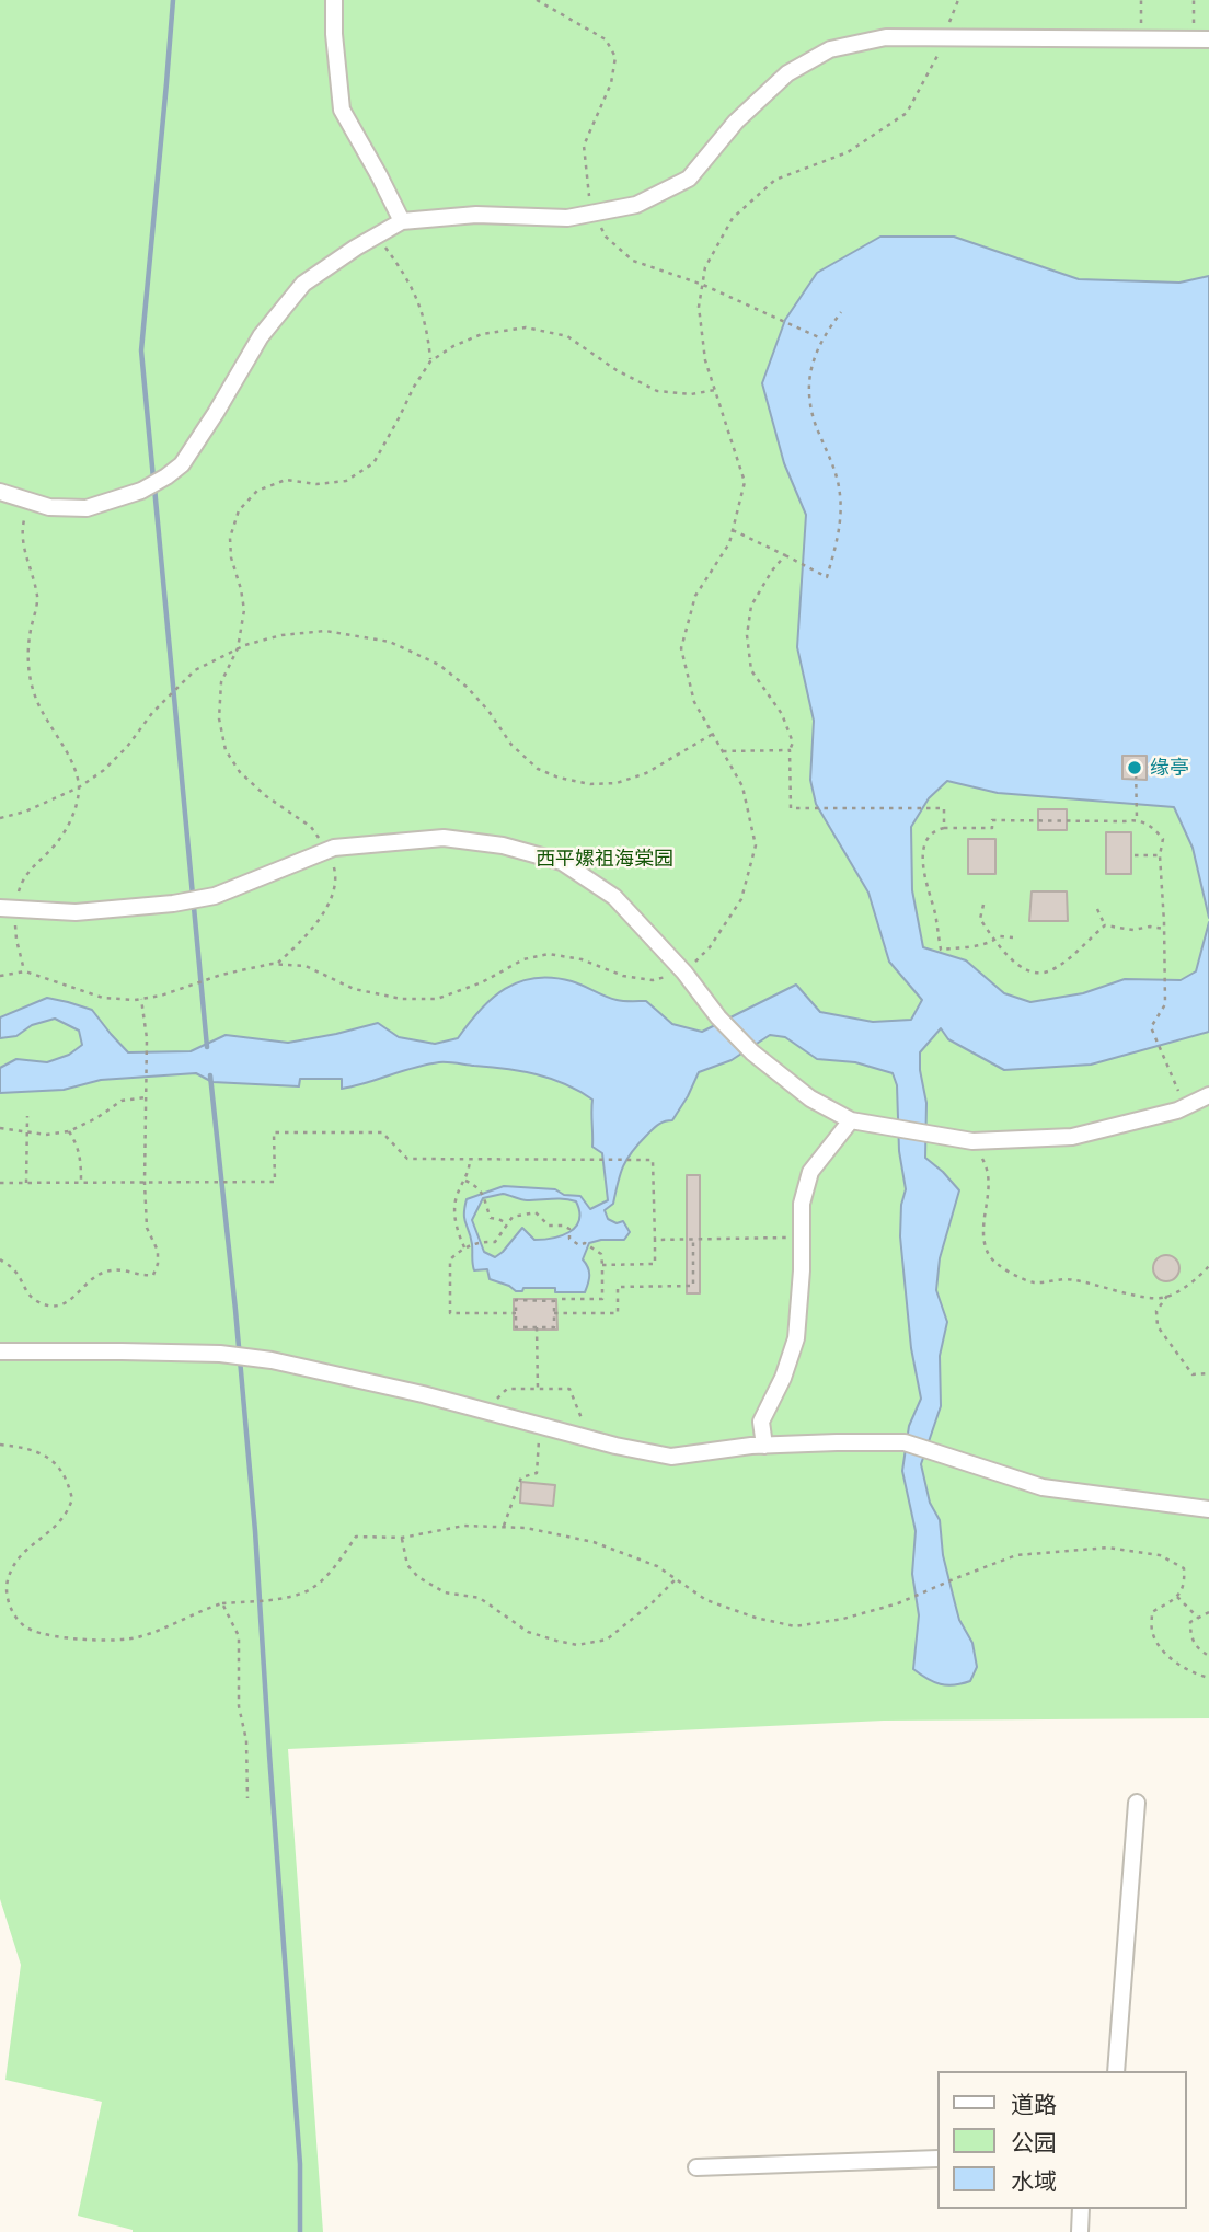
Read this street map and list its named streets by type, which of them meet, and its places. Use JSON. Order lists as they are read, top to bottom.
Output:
{
  "parks": ["西平嫘祖海棠园"],
  "places": ["缘亭"],
  "legend": ["道路", "公园", "水域"]
}
